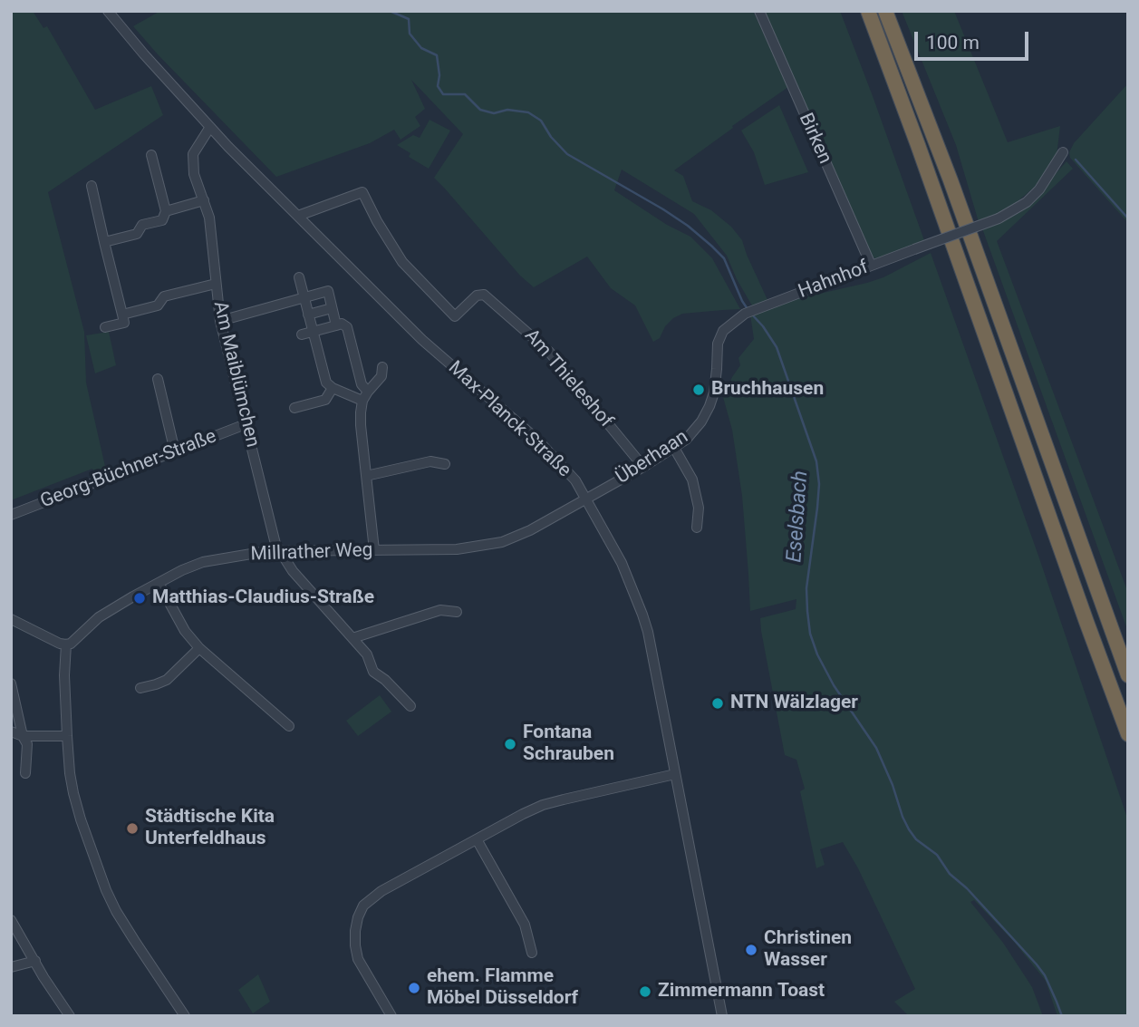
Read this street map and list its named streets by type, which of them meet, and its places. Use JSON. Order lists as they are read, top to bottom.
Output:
{
  "streets": {
    "street": [
      "Birken",
      "Hahnhof",
      "Am Maiblümchen",
      "Am Thieleshof",
      "Max-Planck-Straße",
      "Überhaan",
      "Georg-Büchner-Straße",
      "Millrather Weg"
    ]
  },
  "crossings": [
    ["Birken", "Hahnhof"],
    ["Hahnhof", "Überhaan"],
    ["Am Maiblümchen", "Max-Planck-Straße"],
    ["Am Maiblümchen", "Georg-Büchner-Straße"],
    ["Am Maiblümchen", "Millrather Weg"],
    ["Am Thieleshof", "Max-Planck-Straße"],
    ["Am Thieleshof", "Überhaan"],
    ["Max-Planck-Straße", "Überhaan"],
    ["Max-Planck-Straße", "Millrather Weg"],
    ["Überhaan", "Millrather Weg"]
  ],
  "water": ["Eselsbach"],
  "places": [
    "Bruchhausen",
    "Matthias-Claudius-Straße",
    "NTN Wälzlager",
    "Fontana Schrauben",
    "Städtische Kita Unterfeldhaus",
    "Christinen Wasser",
    "ehem. Flamme Möbel Düsseldorf",
    "Zimmermann Toast"
  ],
  "scale_bar": "100 m"
}
